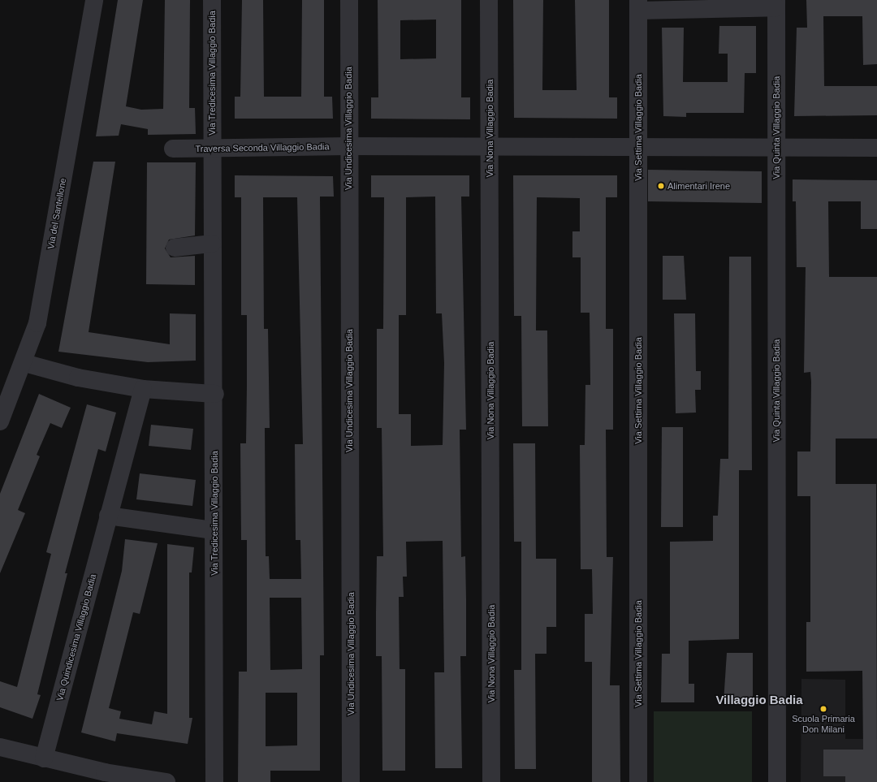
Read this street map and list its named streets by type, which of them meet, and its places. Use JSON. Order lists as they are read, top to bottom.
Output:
{
  "streets": {
    "street": [
      "Via Tredicesima Villaggio Badia",
      "Via Settima Villaggio Badia",
      "Via Quinta Villaggio Badia",
      "Via Undicesima Villaggio Badia",
      "Via Nona Villaggio Badia",
      "Traversa Seconda Villaggio Badia",
      "Via del Santellone",
      "Via Quindicesima Villaggio Badia"
    ]
  },
  "crossings": [
    ["Via Tredicesima Villaggio Badia", "Traversa Seconda Villaggio Badia"],
    ["Via Settima Villaggio Badia", "Traversa Seconda Villaggio Badia"],
    ["Via Quinta Villaggio Badia", "Traversa Seconda Villaggio Badia"],
    ["Via Undicesima Villaggio Badia", "Traversa Seconda Villaggio Badia"],
    ["Via Nona Villaggio Badia", "Traversa Seconda Villaggio Badia"]
  ],
  "districts": ["Villaggio Badia"],
  "places": ["Alimentari Irene", "Scuola Primaria Don Milani"]
}
